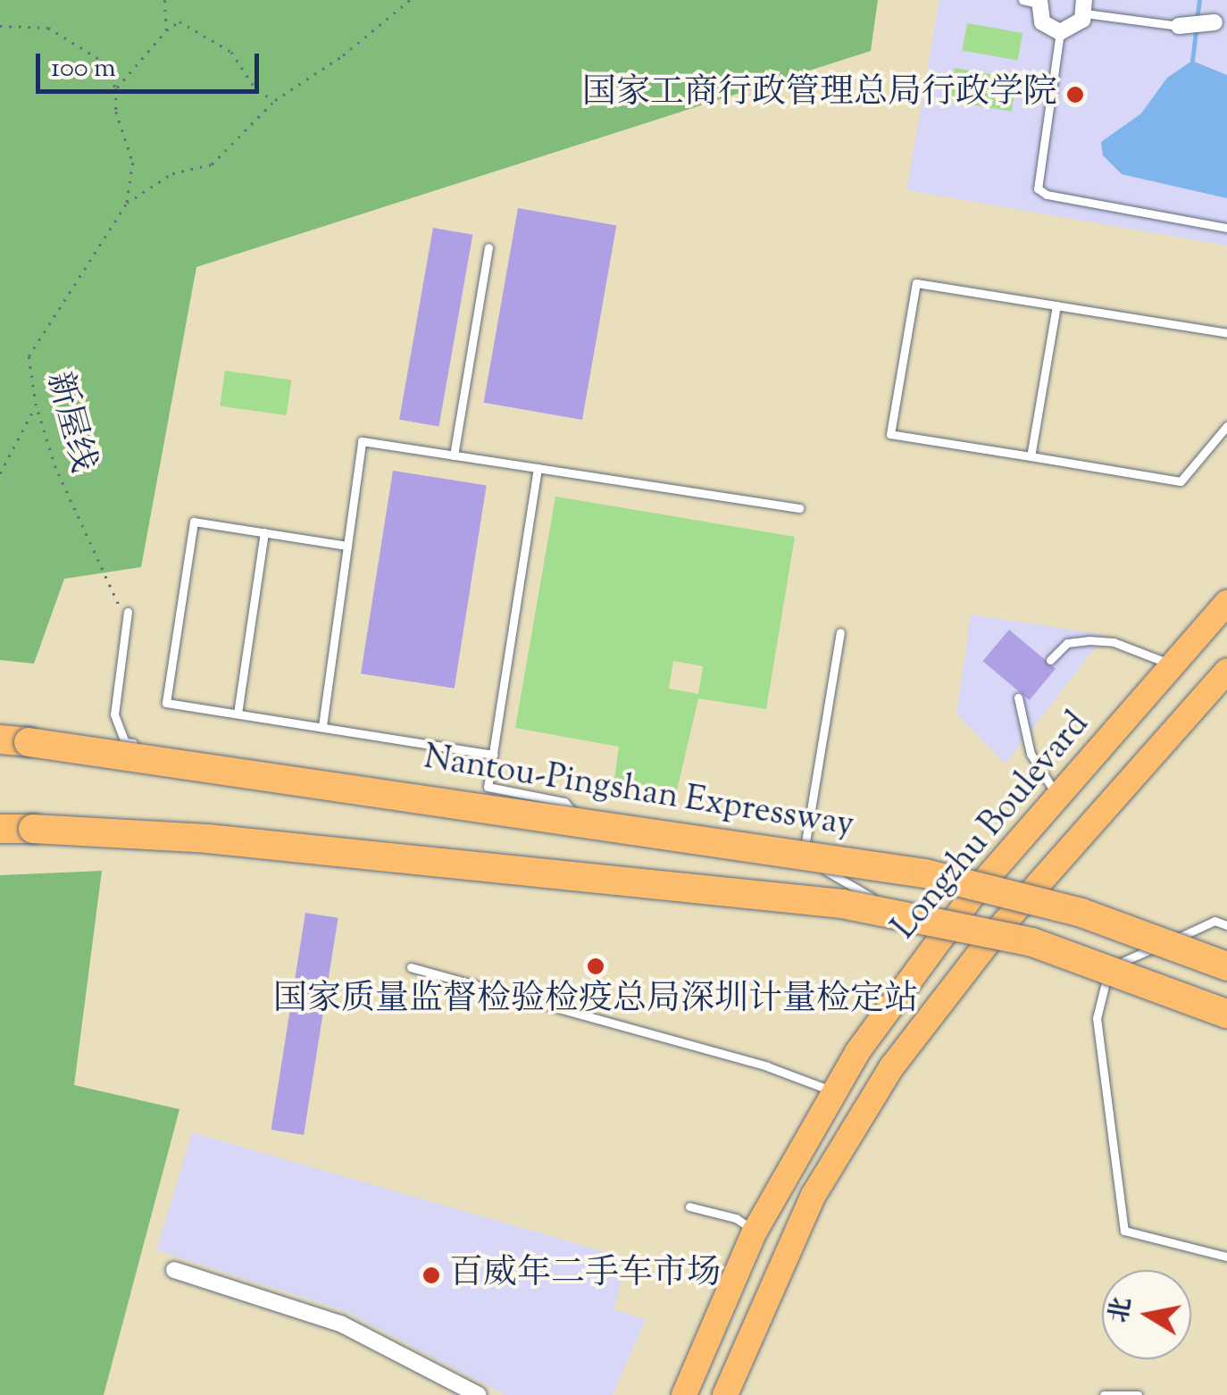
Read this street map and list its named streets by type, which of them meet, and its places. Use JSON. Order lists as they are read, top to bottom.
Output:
{
  "streets": {
    "highway": ["Nantou-Pingshan Expressway"],
    "main road": ["Longzhu Boulevard"],
    "path": ["新屋线"]
  },
  "places": ["国家工商行政管理总局行政学院", "国家质量监督检验检疫总局深圳计量检定站", "百威年二手车市场"],
  "scale_bar": "100 m",
  "north": "left"
}
